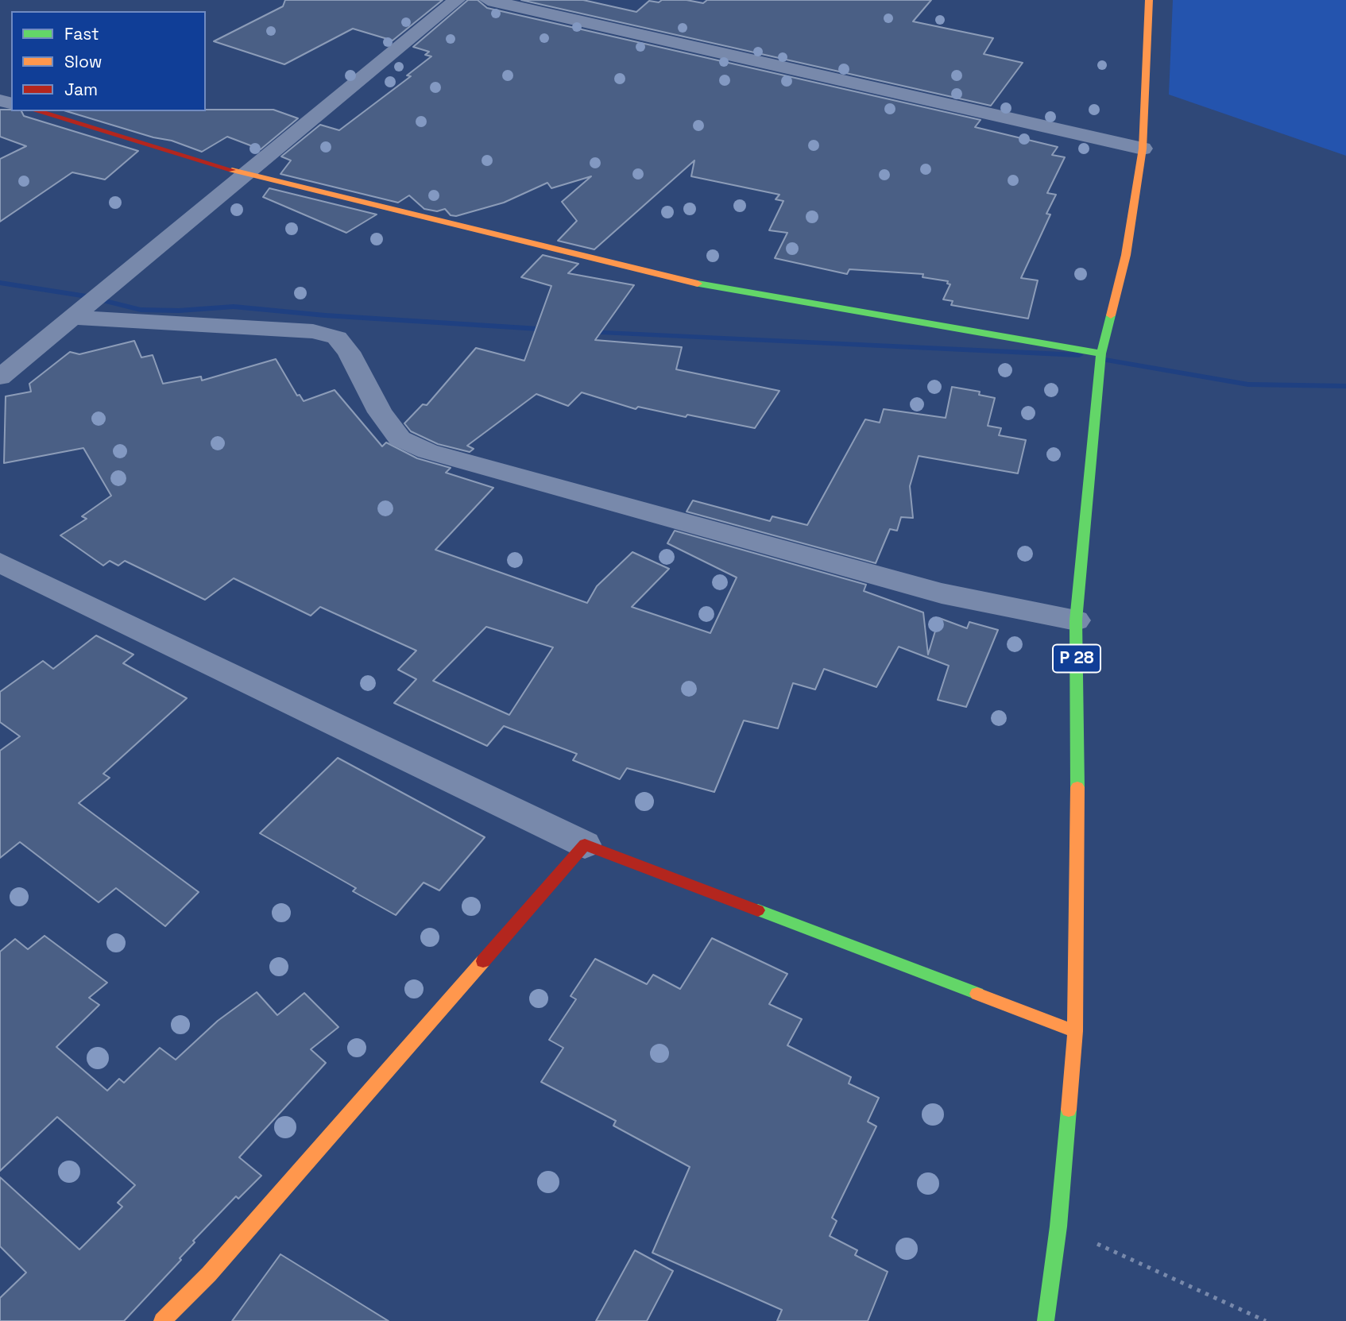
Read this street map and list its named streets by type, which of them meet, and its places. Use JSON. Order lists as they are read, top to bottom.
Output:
{
  "streets": {
    "street": ["P 28"]
  },
  "legend": ["Fast", "Slow", "Jam"]
}
